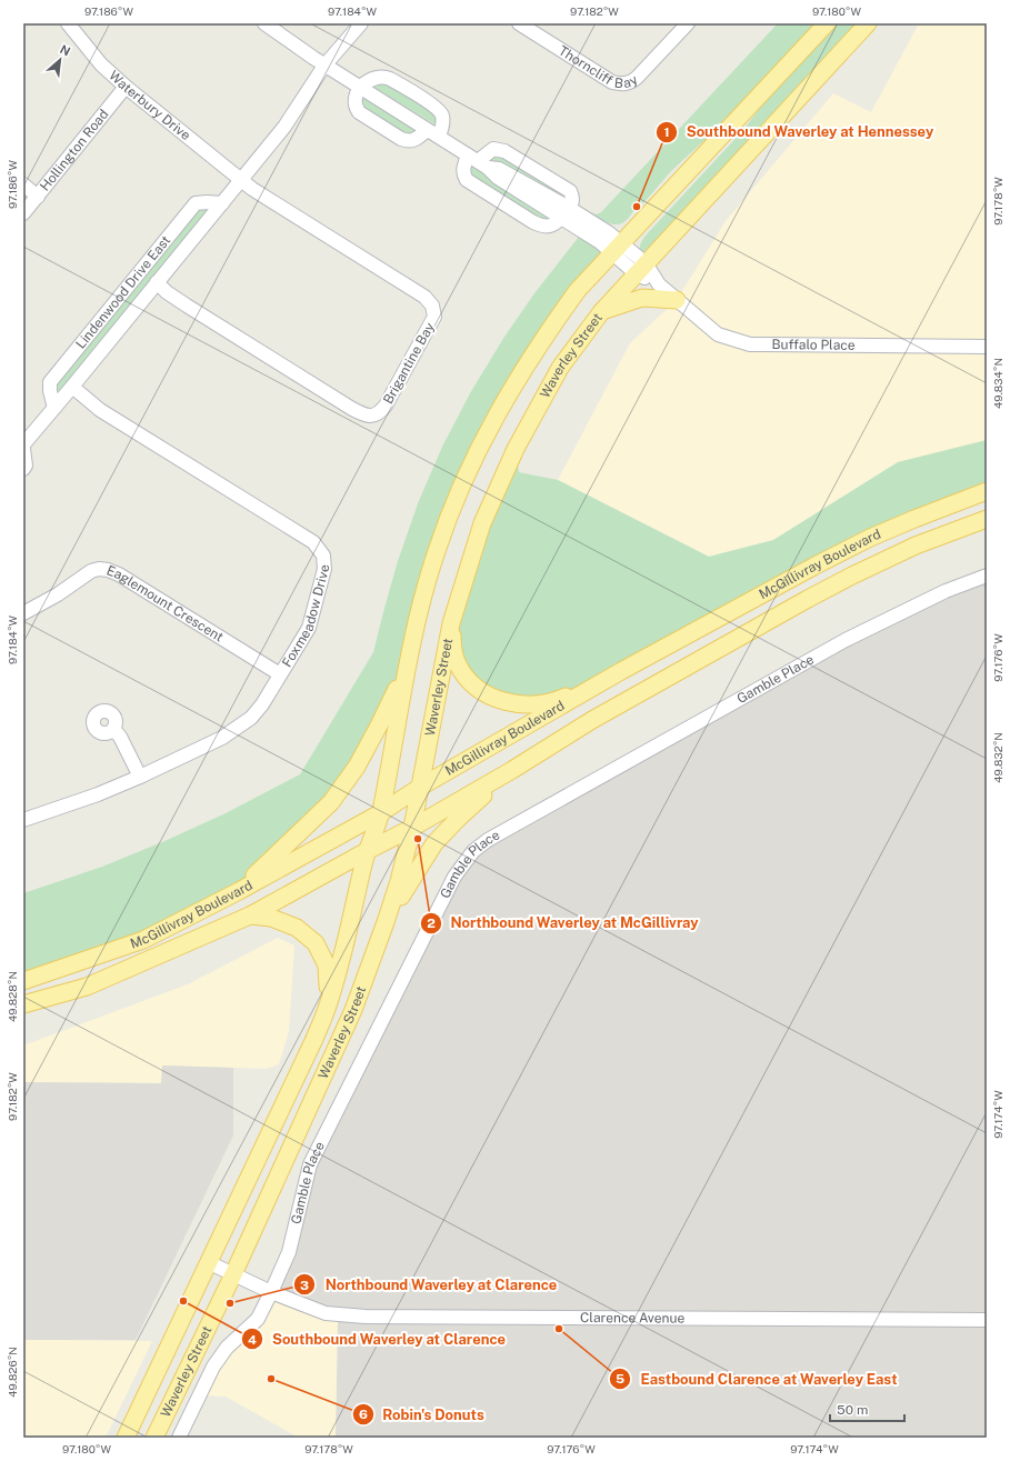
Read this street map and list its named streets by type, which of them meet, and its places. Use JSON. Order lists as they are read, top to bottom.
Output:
{
  "streets": {
    "main road": ["Waverley Street", "McGillivray Boulevard"],
    "street": [
      "Thorncliff Bay",
      "Waterbury Drive",
      "Hollington Road",
      "Lindenwood Drive East",
      "Buffalo Place",
      "Brigantine Bay",
      "Eaglemount Crescent",
      "Foxmeadow Drive",
      "Gamble Place",
      "Clarence Avenue"
    ]
  },
  "crossings": [
    ["Waterbury Drive", "Hollington Road"],
    ["Waterbury Drive", "Lindenwood Drive East"],
    ["Waterbury Drive", "Brigantine Bay"],
    ["Lindenwood Drive East", "Brigantine Bay"],
    ["Lindenwood Drive East", "Foxmeadow Drive"],
    ["Buffalo Place", "Waverley Street"],
    ["Waverley Street", "McGillivray Boulevard"],
    ["Waverley Street", "Clarence Avenue"],
    ["Eaglemount Crescent", "Foxmeadow Drive"],
    ["Gamble Place", "Clarence Avenue"]
  ],
  "places": [
    "Southbound Waverley at Hennessey",
    "Northbound Waverley at McGillivray",
    "Southbound Waverley at Clarence",
    "Northbound Waverley at Clarence",
    "Eastbound Clarence at Waverley East",
    "Robin's Donuts"
  ],
  "scale_bar": "50 m",
  "north": "top right",
  "coordinates": [
    "97.186°W",
    "97.184°W",
    "97.182°W",
    "97.180°W",
    "97.178°W",
    "49.834°N",
    "97.176°W",
    "49.832°N",
    "49.828°N",
    "97.174°W",
    "49.826°N"
  ]
}
